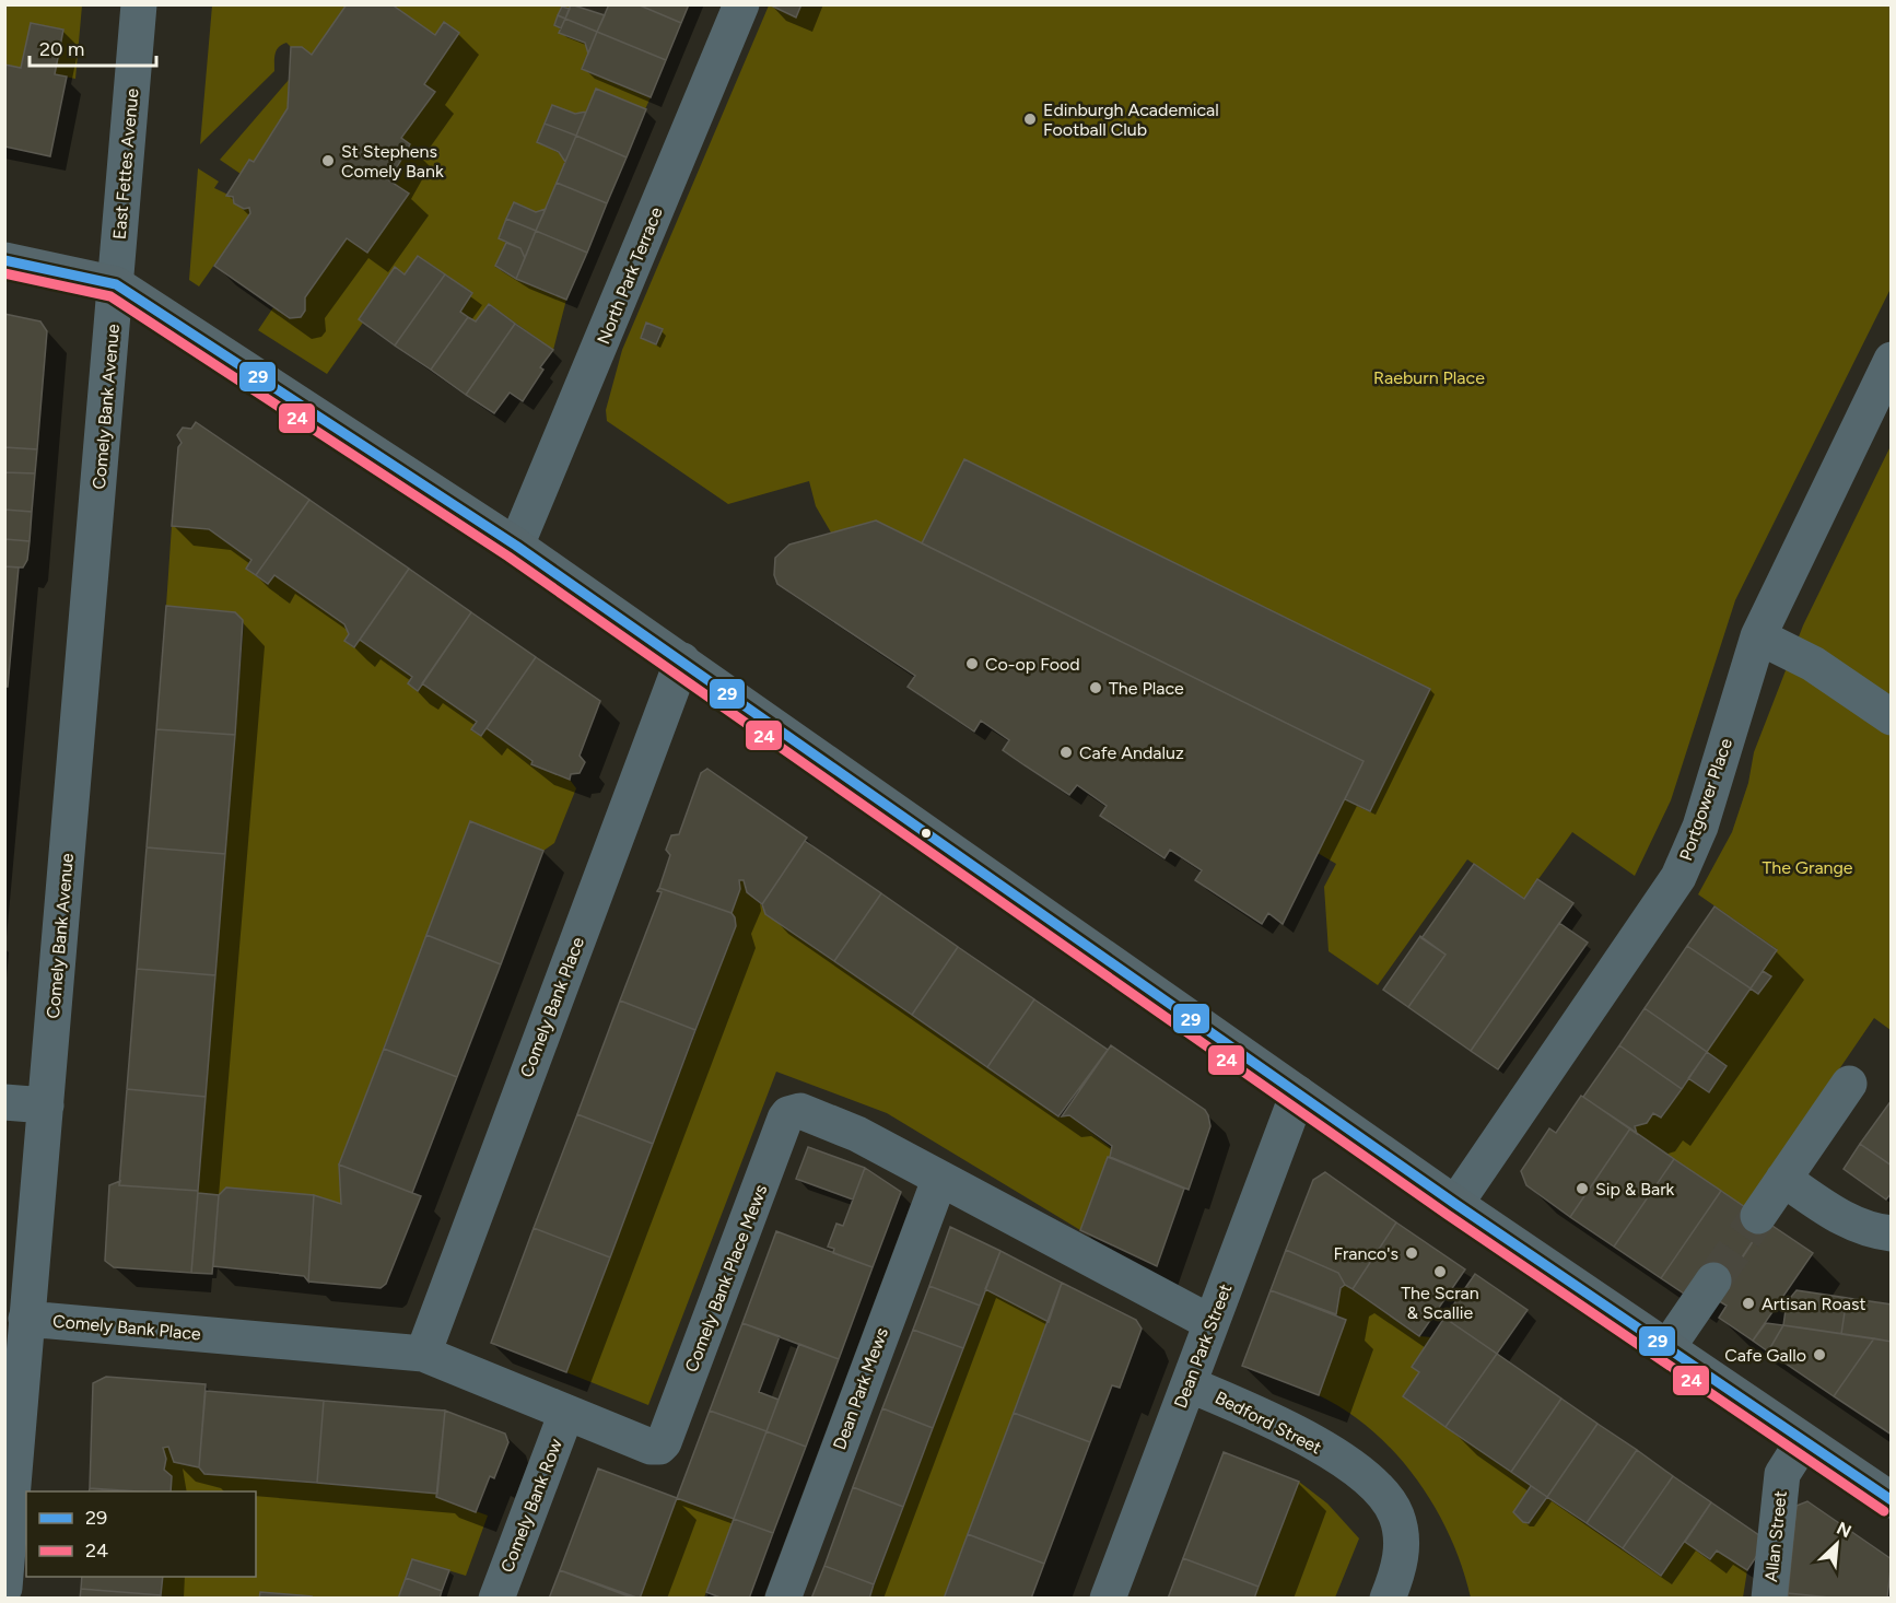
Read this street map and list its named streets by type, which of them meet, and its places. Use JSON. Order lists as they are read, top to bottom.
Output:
{
  "streets": {
    "street": [
      "East Fettes Avenue",
      "North Park Terrace",
      "Comely Bank Avenue",
      "Portgower Place",
      "Comely Bank Place",
      "Comely Bank Place Mews",
      "Dean Park Street",
      "Dean Park Mews",
      "Bedford Street",
      "Comely Bank Row",
      "Allan Street"
    ]
  },
  "crossings": [
    ["East Fettes Avenue", "Comely Bank Avenue"],
    ["Comely Bank Avenue", "Comely Bank Place"],
    ["Comely Bank Place", "Comely Bank Place Mews"],
    ["Comely Bank Place", "Comely Bank Row"],
    ["Comely Bank Place Mews", "Dean Park Mews"],
    ["Dean Park Street", "Bedford Street"]
  ],
  "parks": ["Raeburn Place", "The Grange"],
  "places": [
    "Edinburgh Academical Football Club",
    "St Stephens Comely Bank",
    "Co-op Food",
    "The Place",
    "Cafe Andaluz",
    "Sip & Bark",
    "Franco's",
    "The Scran & Scallie",
    "Artisan Roast",
    "Cafe Gallo"
  ],
  "lines": ["transit line 29", "transit line 24"],
  "legend": ["29", "24"],
  "scale_bar": "20 m",
  "north": "top right"
}
